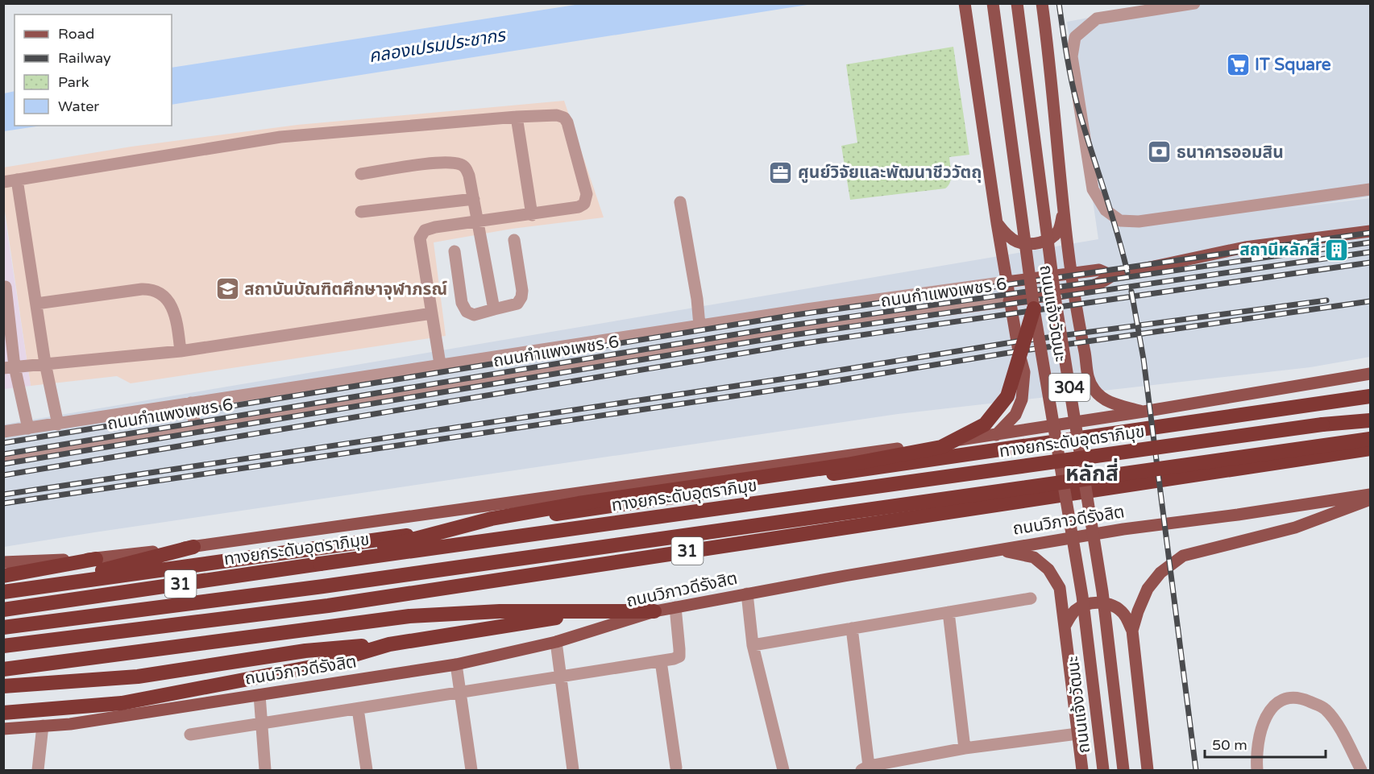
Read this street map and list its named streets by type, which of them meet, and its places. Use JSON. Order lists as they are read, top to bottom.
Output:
{
  "streets": {
    "highway": ["ทางยกระดับอุตราภิมุข", "ถนนวิภาวดีรังสิต", "31"],
    "main road": ["ถนนกำแพงเพชร 6", "ถนนแจ้งวัฒนะ", "304"]
  },
  "crossings": [
    ["ถนนกำแพงเพชร 6", "ถนนแจ้งวัฒนะ"],
    ["ถนนแจ้งวัฒนะ", "ถนนวิภาวดีรังสิต"],
    ["ถนนแจ้งวัฒนะ", "31"]
  ],
  "districts": ["หลักสี่"],
  "water": ["คลองเปรมประชากร"],
  "places": {
    "supermarket": ["IT Square"],
    "bank": ["ธนาคารออมสิน"],
    "office": ["ศูนย์วิจัยและพัฒนาชีววัตถุ"],
    "building": ["สถานีหลักสี่"],
    "school or university": ["สถาบันบัณฑิตศึกษาจุฬาภรณ์"]
  },
  "legend": [
    "Road",
    "Railway",
    "Park",
    "Water"
  ],
  "scale_bar": "50 m"
}
